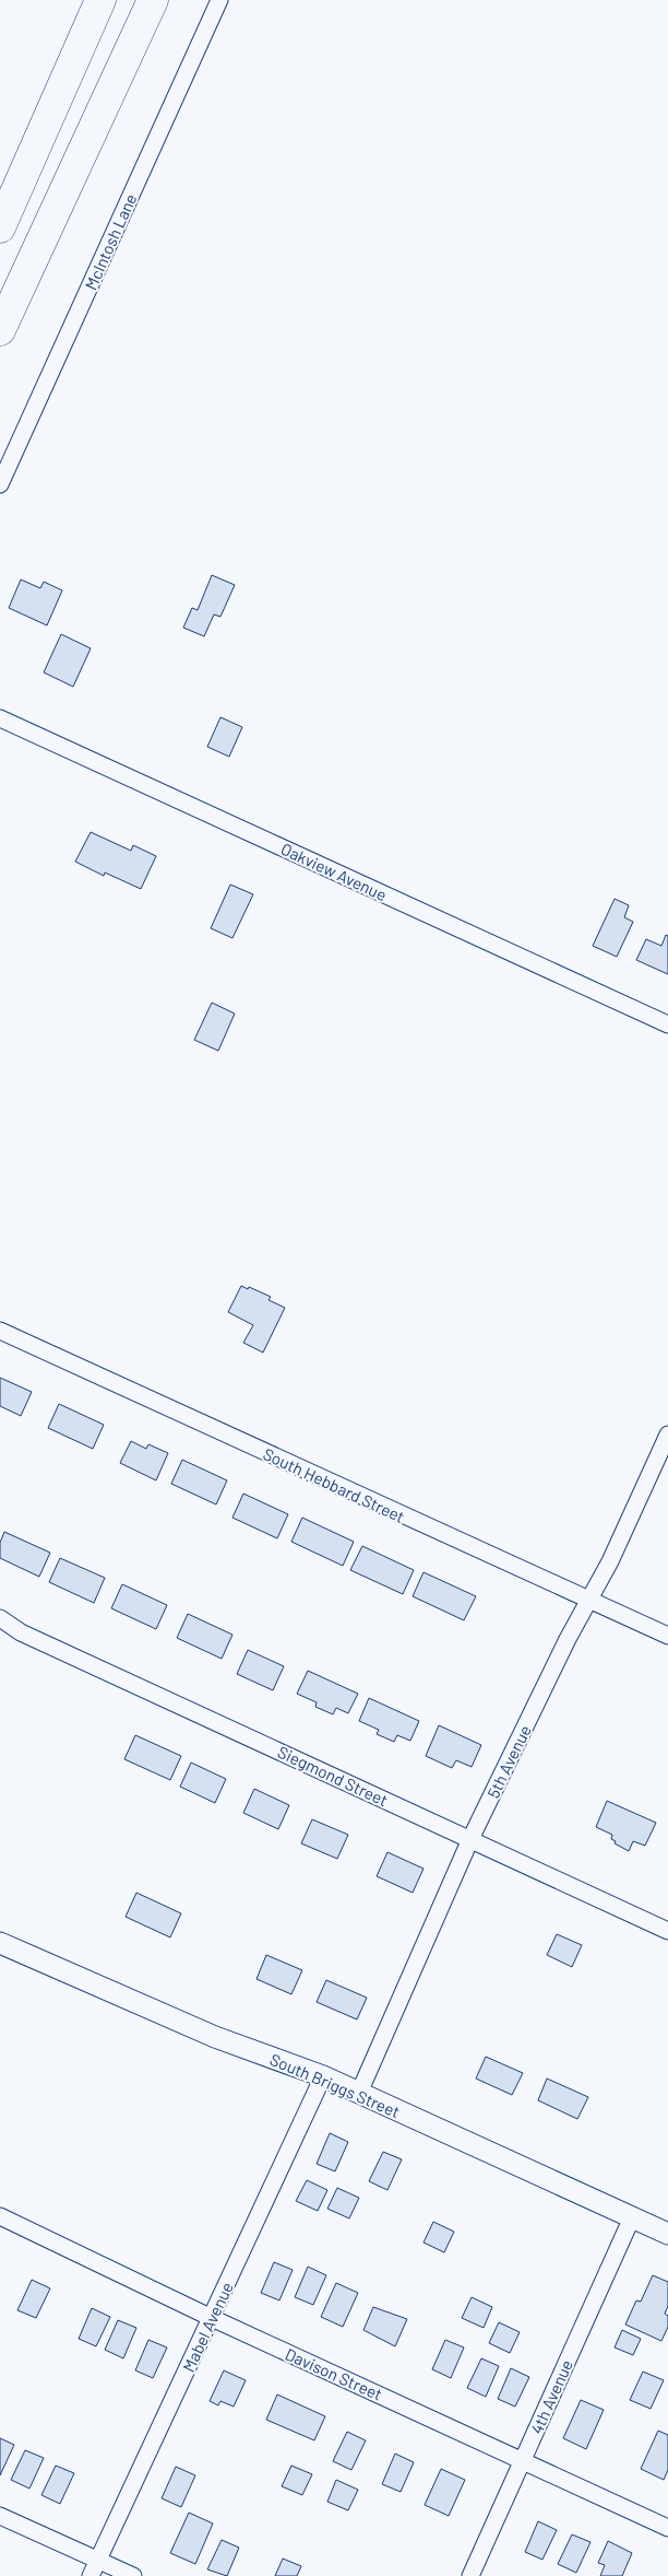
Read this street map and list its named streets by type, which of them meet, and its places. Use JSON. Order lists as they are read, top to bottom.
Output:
{
  "streets": {
    "street": [
      "McIntosh Lane",
      "Oakview Avenue",
      "South Hebbard Street",
      "5th Avenue",
      "Siegmond Street",
      "South Briggs Street",
      "Mabel Avenue",
      "Davison Street",
      "4th Avenue"
    ]
  },
  "crossings": [
    ["South Hebbard Street", "5th Avenue"],
    ["5th Avenue", "Siegmond Street"],
    ["5th Avenue", "South Briggs Street"],
    ["South Briggs Street", "Mabel Avenue"],
    ["South Briggs Street", "4th Avenue"],
    ["Mabel Avenue", "Davison Street"],
    ["Davison Street", "4th Avenue"]
  ]
}
